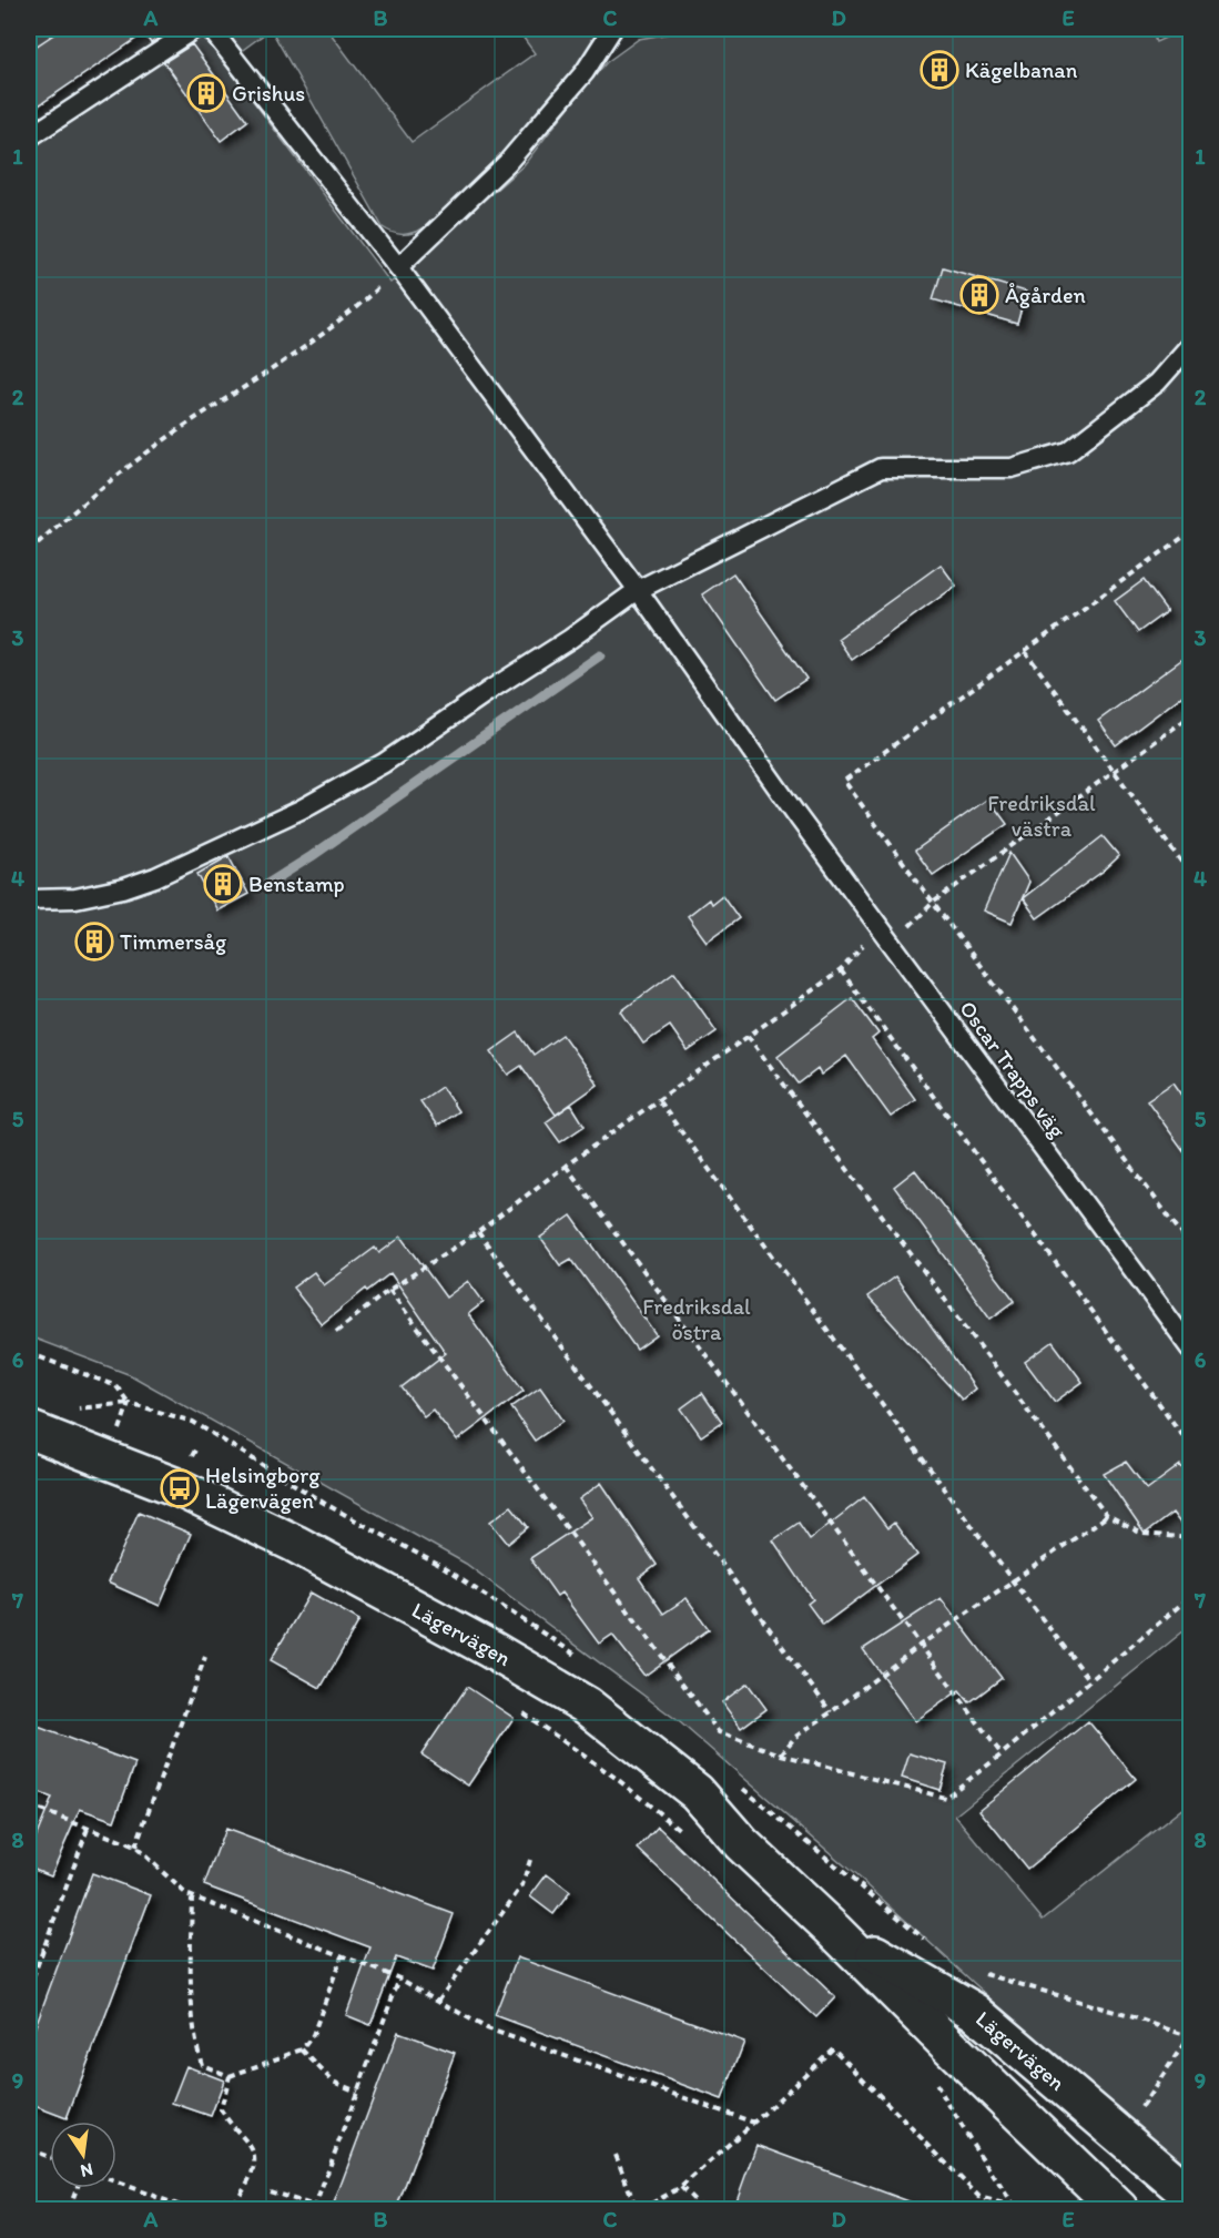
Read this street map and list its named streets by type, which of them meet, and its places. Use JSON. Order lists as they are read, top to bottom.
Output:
{
  "streets": {
    "street": ["Lägervägen"],
    "lane": ["Oscar Trapps väg"]
  },
  "parks": ["Fredriksdal västra", "Fredriksdal östra"],
  "places": {
    "building": [
      "Kägelbanan",
      "Grishus",
      "Ågården",
      "Benstamp",
      "Timmersåg"
    ],
    "bus stop": ["Helsingborg Lägervägen"]
  },
  "north": "bottom",
  "grid": {
    "columns": [
      "A",
      "B",
      "C",
      "D",
      "E"
    ],
    "rows": [
      "1",
      "2",
      "3",
      "4",
      "5",
      "6",
      "7",
      "8",
      "9"
    ]
  }
}
